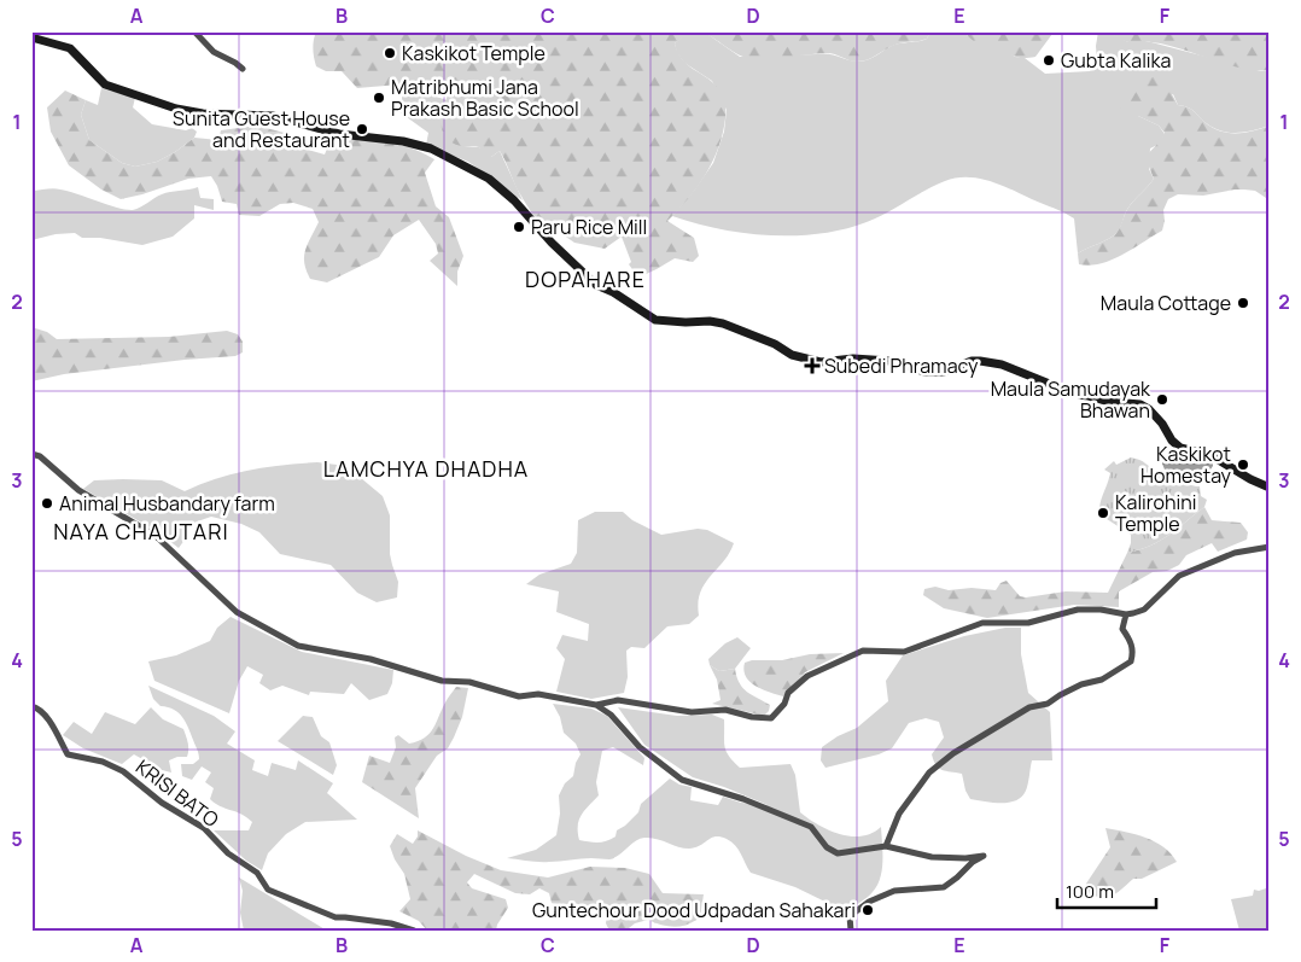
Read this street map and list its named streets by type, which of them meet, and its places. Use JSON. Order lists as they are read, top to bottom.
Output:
{
  "streets": {
    "street": ["KRISI BATO"]
  },
  "districts": ["DOPAHARE", "LAMCHYA DHADHA", "NAYA CHAUTARI"],
  "places": {
    "other": [
      "Kaskikot Temple",
      "Gubta Kalika",
      "Matribhumi Jana Prakash Basic School",
      "Sunita Guest House and Restaurant",
      "Paru Rice Mill",
      "Maula Cottage",
      "Maula Samudayak Bhawan",
      "Kaskikot Homestay",
      "Animal Husbandary farm",
      "Kalirohini Temple",
      "Guntechour Dood Udpadan Sahakari"
    ],
    "health": ["Subedi Phramacy"]
  },
  "scale_bar": "100 m",
  "grid": {
    "columns": [
      "A",
      "B",
      "C",
      "D",
      "E",
      "F"
    ],
    "rows": [
      "1",
      "2",
      "3",
      "4",
      "5"
    ]
  }
}
